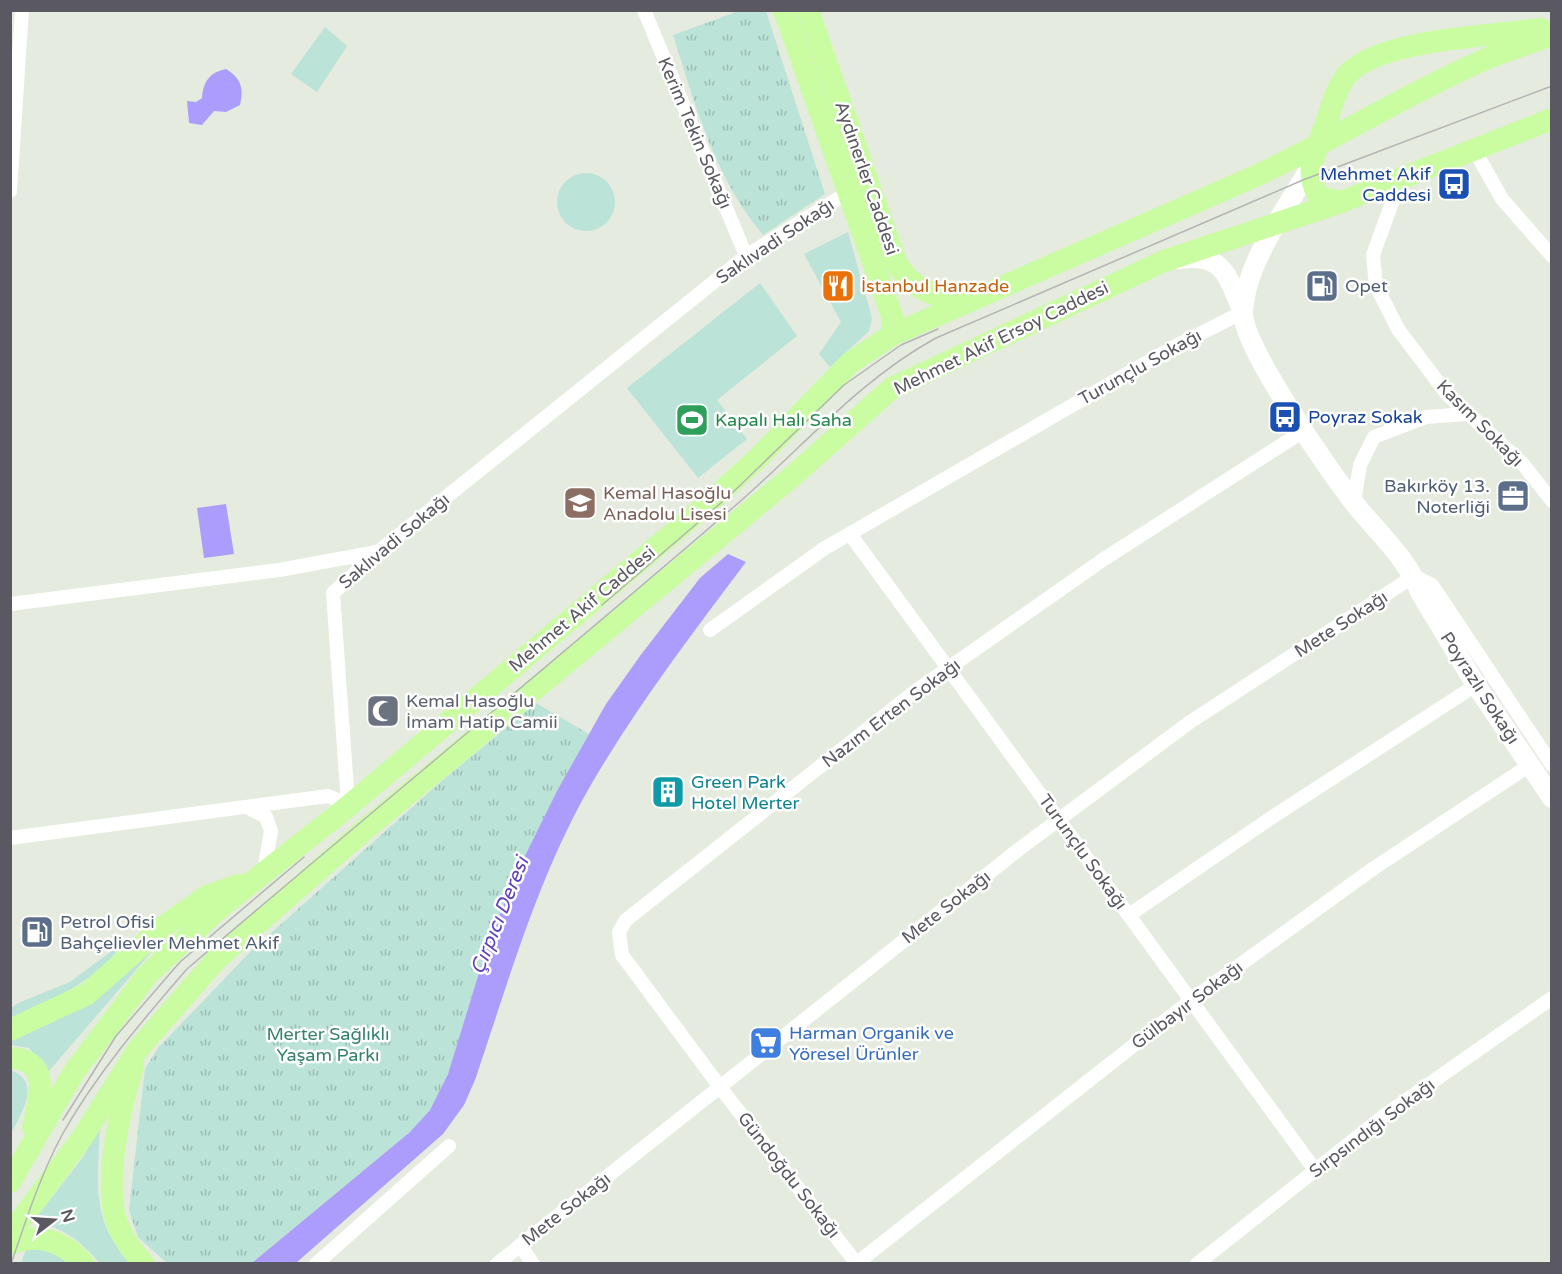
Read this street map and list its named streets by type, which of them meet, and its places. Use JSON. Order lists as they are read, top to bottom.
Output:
{
  "streets": {
    "main road": [
      "Aydınerler Caddesi",
      "Mehmet Akif Ersoy Caddesi",
      "Mehmet Akif Caddesi",
      "Poyrazlı Sokağı"
    ],
    "street": [
      "Kerim Tekin Sokağı",
      "Saklıvadi Sokağı",
      "Turunçlu Sokağı",
      "Kasım Sokağı",
      "Mete Sokağı",
      "Nazım Erten Sokağı",
      "Gülbayır Sokağı",
      "Sırpsındığı Sokağı",
      "Gündoğdu Sokağı"
    ]
  },
  "crossings": [
    ["Kerim Tekin Sokağı", "Saklıvadi Sokağı"],
    ["Aydınerler Caddesi", "Saklıvadi Sokağı"],
    ["Aydınerler Caddesi", "Mehmet Akif Caddesi"],
    ["Mehmet Akif Ersoy Caddesi", "Kasım Sokağı"],
    ["Mehmet Akif Ersoy Caddesi", "Poyrazlı Sokağı"],
    ["Turunçlu Sokağı", "Mete Sokağı"],
    ["Turunçlu Sokağı", "Poyrazlı Sokağı"],
    ["Turunçlu Sokağı", "Nazım Erten Sokağı"],
    ["Turunçlu Sokağı", "Gülbayır Sokağı"],
    ["Turunçlu Sokağı", "Sırpsındığı Sokağı"],
    ["Mehmet Akif Caddesi", "Poyrazlı Sokağı"],
    ["Mete Sokağı", "Poyrazlı Sokağı"],
    ["Mete Sokağı", "Nazım Erten Sokağı"],
    ["Mete Sokağı", "Gündoğdu Sokağı"],
    ["Poyrazlı Sokağı", "Nazım Erten Sokağı"],
    ["Poyrazlı Sokağı", "Gülbayır Sokağı"],
    ["Nazım Erten Sokağı", "Gündoğdu Sokağı"],
    ["Gülbayır Sokağı", "Gündoğdu Sokağı"]
  ],
  "water": ["Çırpıcı Deresi"],
  "parks": ["Merter Sağlıklı Yaşam Parkı"],
  "places": {
    "bus stop": ["Mehmet Akif Caddesi", "Poyraz Sokak"],
    "restaurant": ["İstanbul Hanzade"],
    "fuel station": ["Opet", "Petrol Ofisi Bahçelievler Mehmet Akif"],
    "sports": ["Kapalı Halı Saha"],
    "office": ["Bakırköy 13. Noterliği"],
    "school or university": ["Kemal Hasoğlu Anadolu Lisesi"],
    "mosque": ["Kemal Hasoğlu İmam Hatip Camii"],
    "building": ["Green Park Hotel Merter"],
    "supermarket": ["Harman Organik ve Yöresel Ürünler"]
  },
  "north": "right"
}
